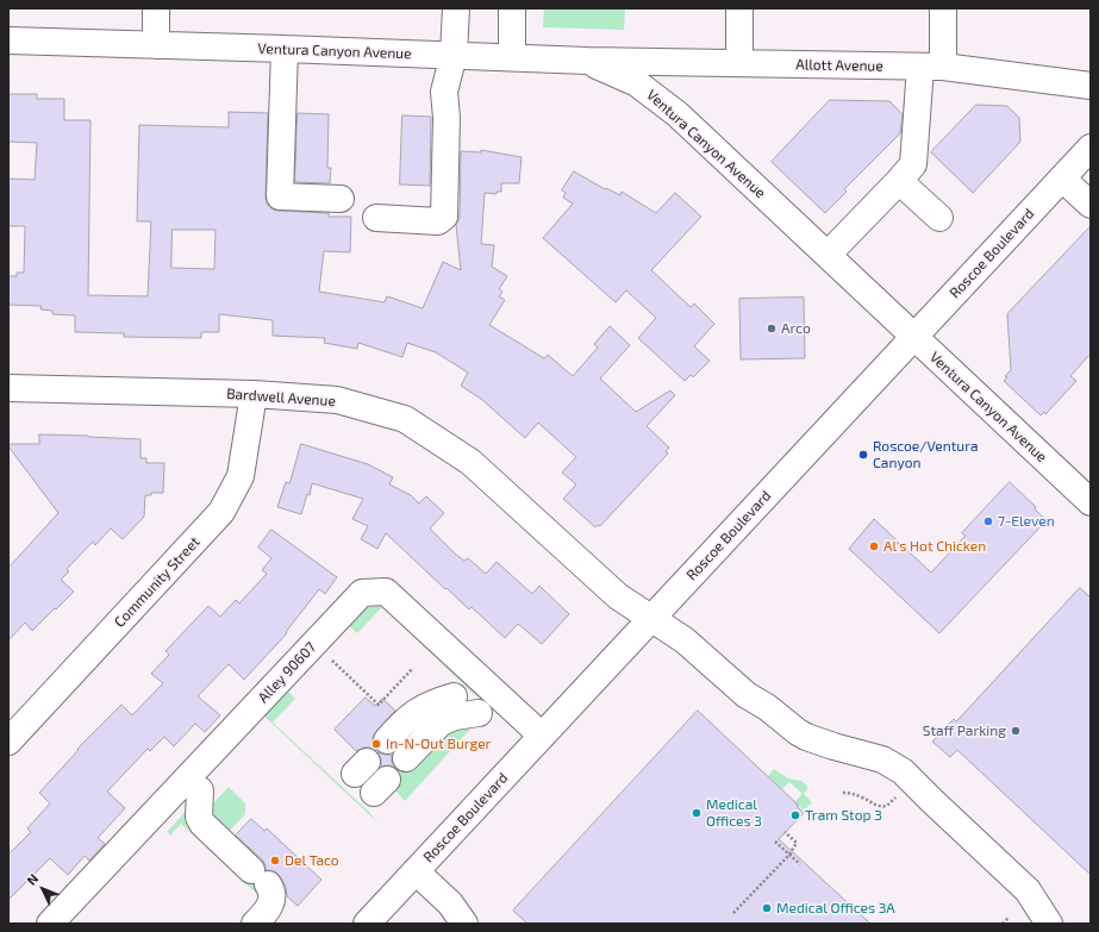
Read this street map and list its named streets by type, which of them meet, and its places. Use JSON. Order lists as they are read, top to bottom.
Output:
{
  "streets": {
    "street": [
      "Ventura Canyon Avenue",
      "Allott Avenue",
      "Roscoe Boulevard",
      "Bardwell Avenue",
      "Community Street",
      "Alley 90607"
    ]
  },
  "crossings": [
    ["Ventura Canyon Avenue", "Allott Avenue"],
    ["Ventura Canyon Avenue", "Roscoe Boulevard"],
    ["Roscoe Boulevard", "Bardwell Avenue"],
    ["Roscoe Boulevard", "Alley 90607"],
    ["Bardwell Avenue", "Community Street"]
  ],
  "places": [
    "Arco",
    "Roscoe/Ventura Canyon",
    "7-Eleven",
    "Al's Hot Chicken",
    "Staff Parking",
    "In-N-Out Burger",
    "Medical Offices 3",
    "Tram Stop 3",
    "Del Taco",
    "Medical Offices 3A"
  ],
  "north": "top left"
}
